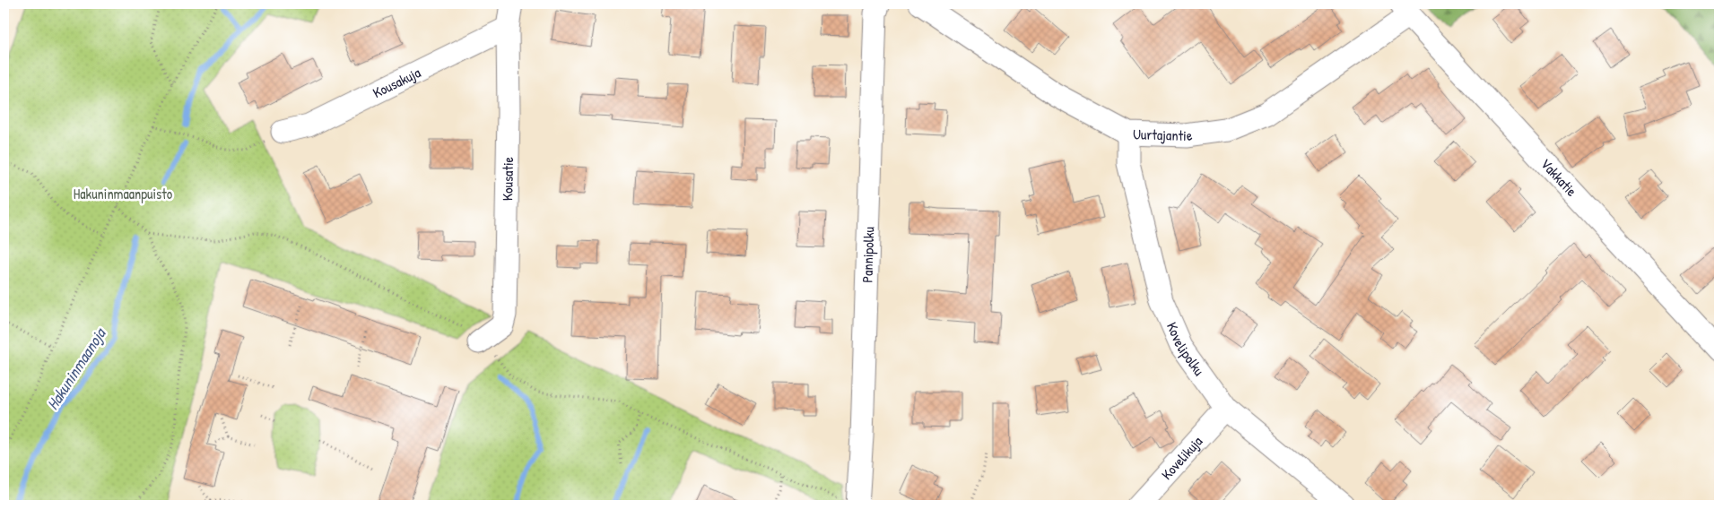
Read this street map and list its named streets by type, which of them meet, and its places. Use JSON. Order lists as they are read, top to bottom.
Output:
{
  "streets": {
    "street": [
      "Kousakuja",
      "Uurtajantie",
      "Vakkatie",
      "Kousatie",
      "Pannipolku",
      "Kovelipolku",
      "Kovelikuja"
    ]
  },
  "crossings": [
    ["Kousakuja", "Kousatie"],
    ["Uurtajantie", "Vakkatie"],
    ["Uurtajantie", "Kovelipolku"],
    ["Kovelipolku", "Kovelikuja"]
  ],
  "water": ["Hakuninmaanoja"],
  "parks": ["Hakuninmaanpuisto"]
}
